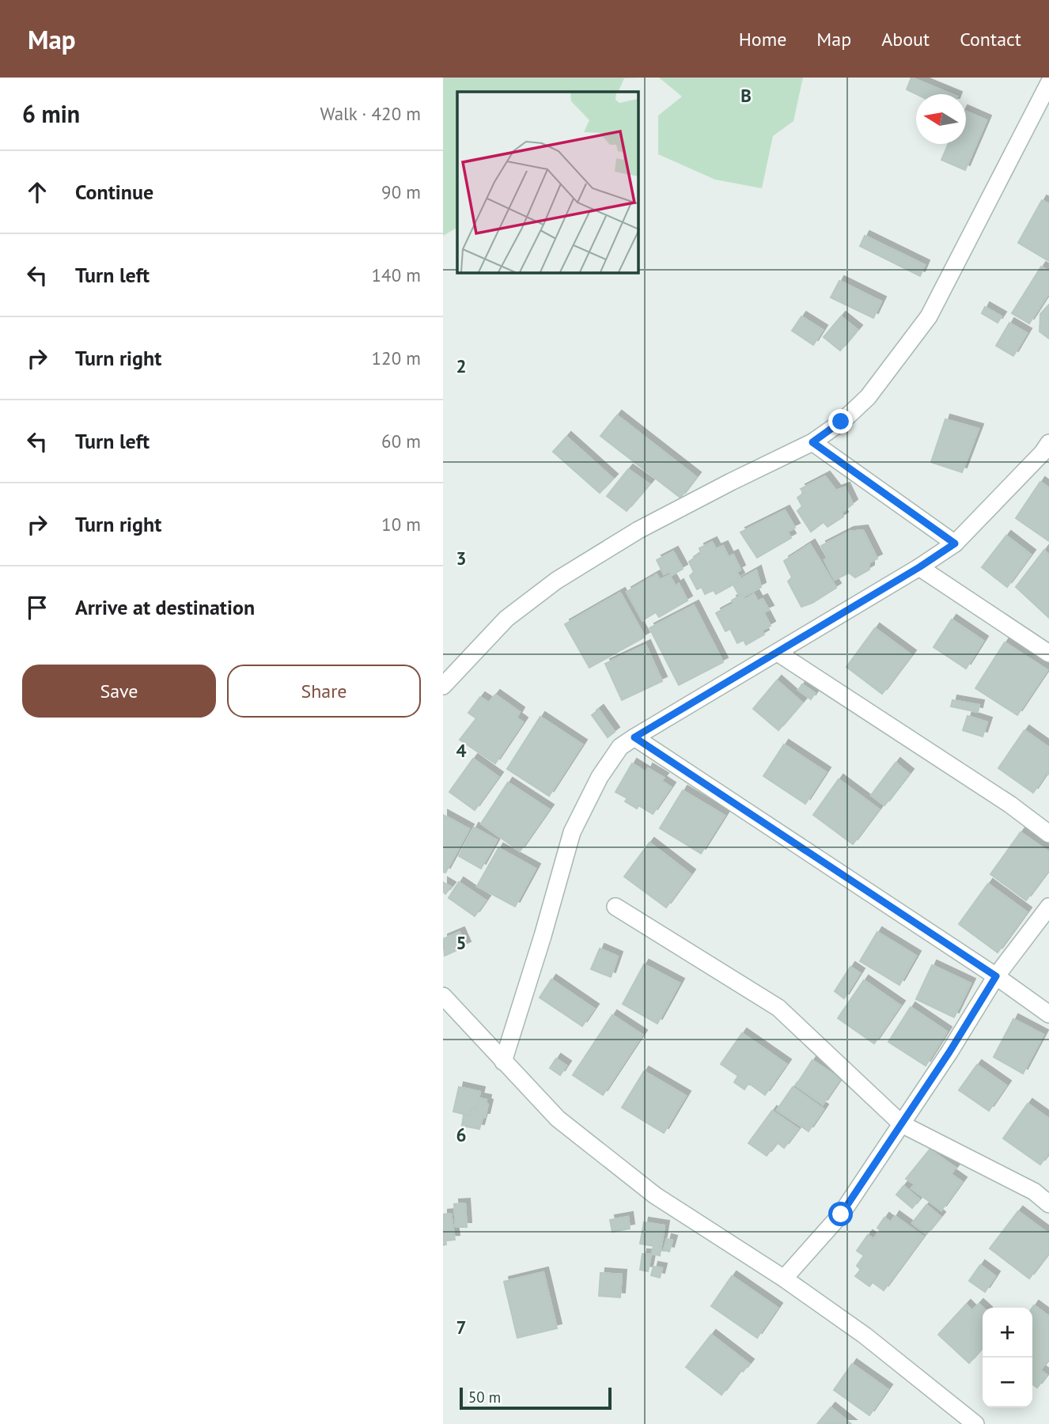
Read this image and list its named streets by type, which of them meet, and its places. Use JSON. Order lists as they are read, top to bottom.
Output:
{
  "scale_bar": "50 m",
  "north": "left",
  "page": {
    "header": "Map",
    "nav": [
      "Home",
      "Map",
      "About",
      "Contact"
    ],
    "heading": ["6 min", "Walk · 420 m"],
    "list": [
      ["Continue", "90 m"],
      ["Turn left", "140 m"],
      ["Turn right", "120 m"],
      ["Turn left", "60 m"],
      ["Turn right", "10 m"],
      "Arrive at destination"
    ],
    "buttons": ["Save", "Share"],
    "map_buttons": ["+", "−"],
    "scale": "50 m"
  },
  "grid": {
    "columns": ["B"],
    "rows": [
      "2",
      "3",
      "4",
      "5",
      "6",
      "7"
    ]
  }
}
